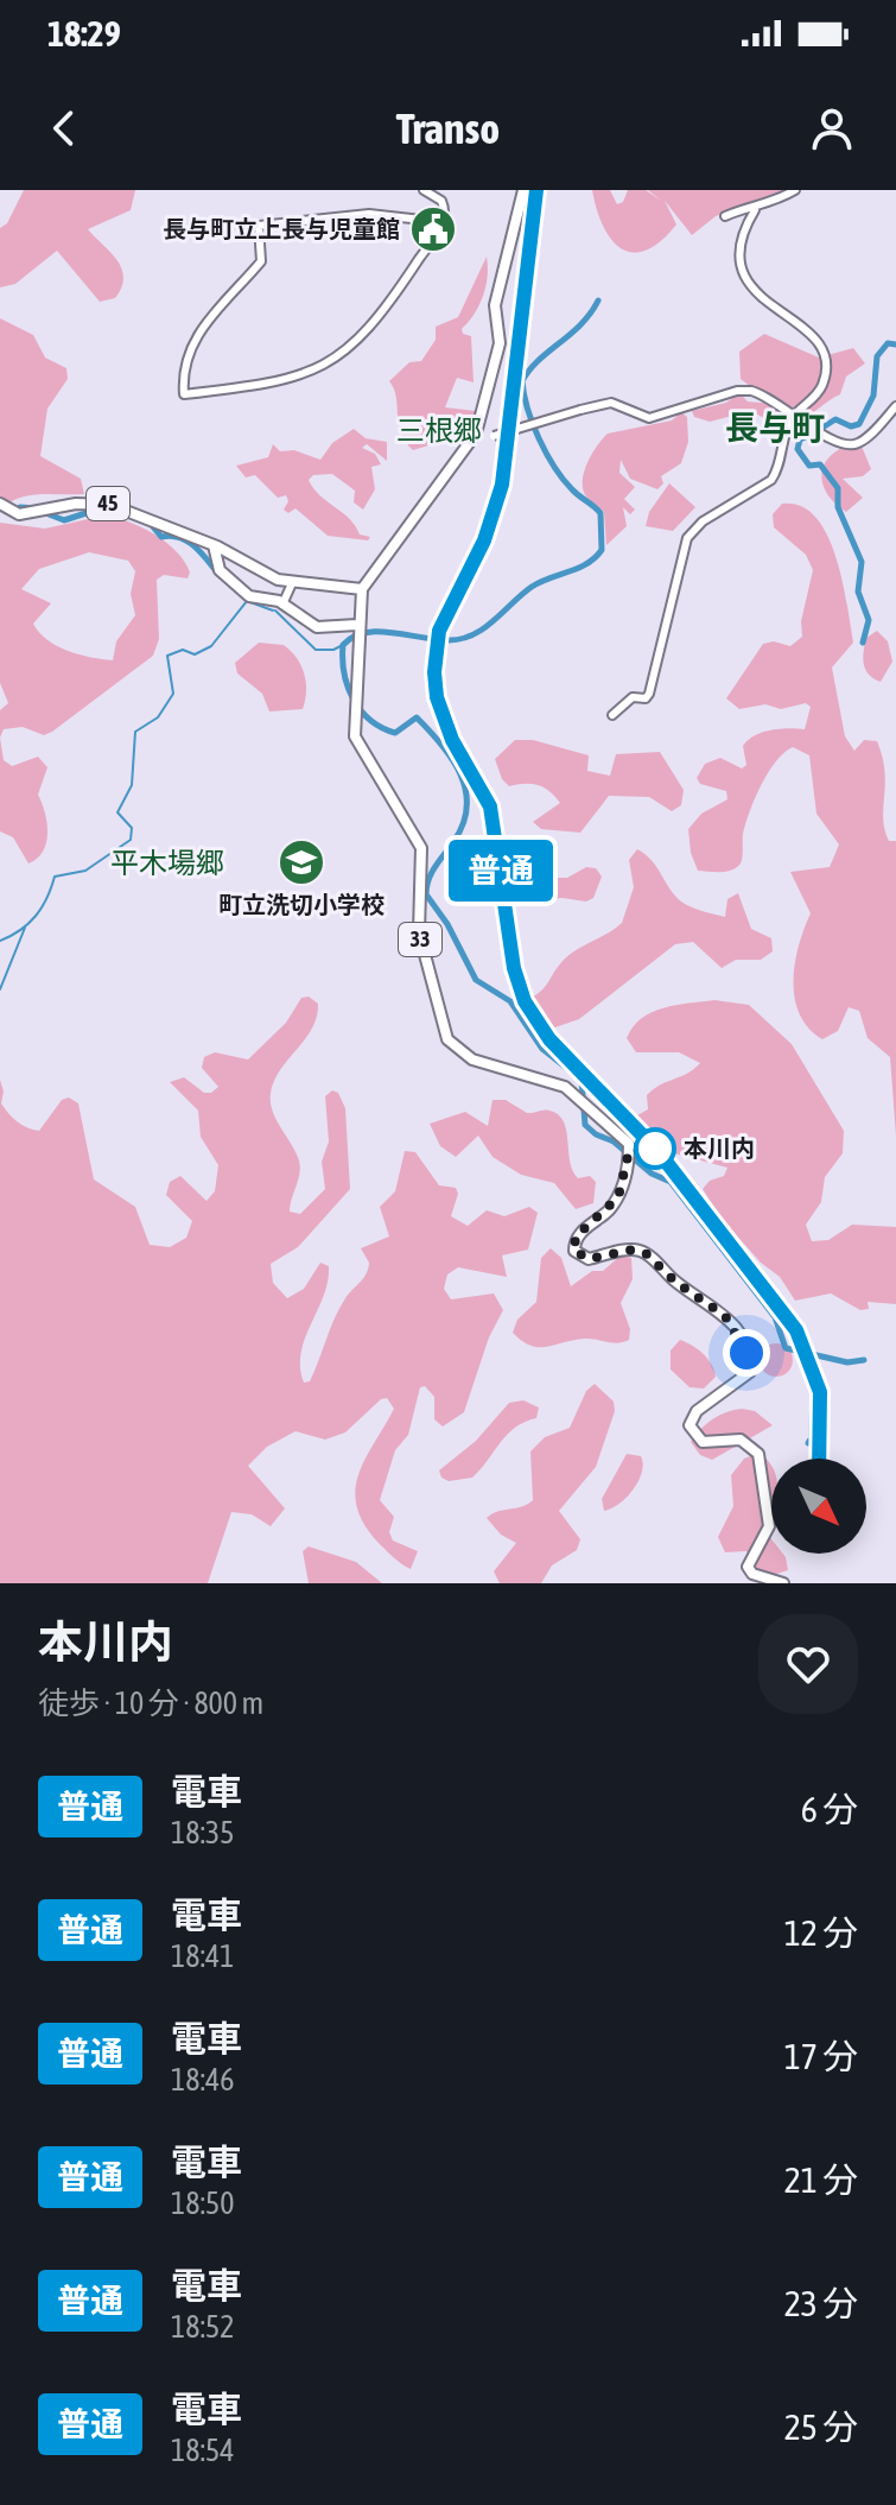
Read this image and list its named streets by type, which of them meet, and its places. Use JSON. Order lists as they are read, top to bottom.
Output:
{
  "streets": {
    "main road": ["45", "33"]
  },
  "crossings": [
    ["45", "33"]
  ],
  "districts": ["長与町", "三根郷", "平木場郷"],
  "places": {
    "public building": ["長与町立上長与児童館"],
    "school or university": ["町立洗切小学校"],
    "other": ["本川内"]
  },
  "north": "bottom right",
  "page": {
    "status": "18:29",
    "header": "Transo",
    "on_map": "普通",
    "heading": ["本川内", "徒歩 · 10 分 · 800 m"],
    "list": [
      {
        "mark": "普通",
        "name": "電車",
        "note": "18:35",
        "value": "6 分"
      },
      {
        "mark": "普通",
        "name": "電車",
        "note": "18:41",
        "value": "12 分"
      },
      {
        "mark": "普通",
        "name": "電車",
        "note": "18:46",
        "value": "17 分"
      },
      {
        "mark": "普通",
        "name": "電車",
        "note": "18:50",
        "value": "21 分"
      },
      {
        "mark": "普通",
        "name": "電車",
        "note": "18:52",
        "value": "23 分"
      },
      {
        "mark": "普通",
        "name": "電車",
        "note": "18:54",
        "value": "25 分"
      }
    ]
  }
}
